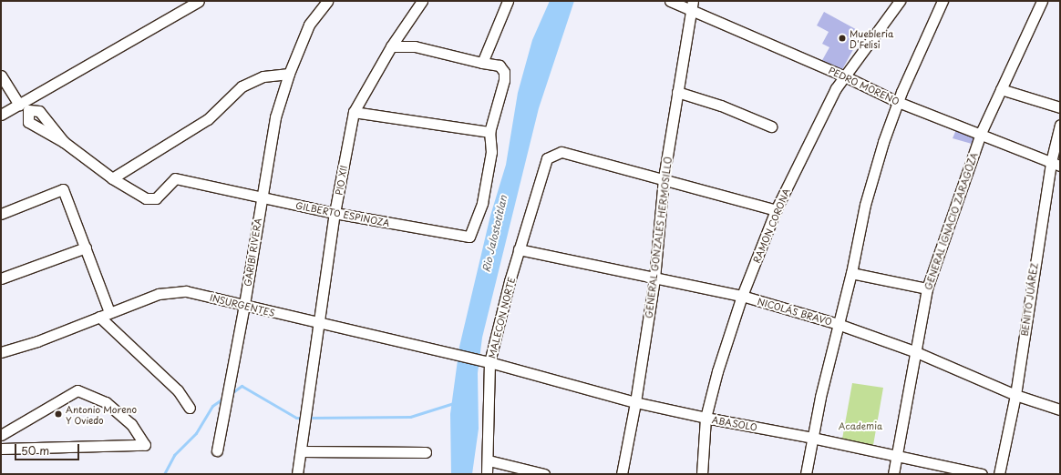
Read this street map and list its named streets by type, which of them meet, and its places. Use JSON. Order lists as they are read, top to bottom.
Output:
{
  "streets": {
    "street": [
      "PEDRO MORENO",
      "PIO XII",
      "GILBERTO ESPINOZA",
      "GENERAL IGNACIO ZARAGOZA",
      "RAMON CORONA",
      "GENERAL GONZALES HERMOSILLO",
      "GARIBI RIVERA",
      "BENITO JUÁREZ",
      "INSURGENTES",
      "NICOLÁS BRAVO",
      "MALECON NORTE",
      "ABASOLO"
    ]
  },
  "crossings": [
    ["PEDRO MORENO", "GENERAL IGNACIO ZARAGOZA"],
    ["PEDRO MORENO", "RAMON CORONA"],
    ["PEDRO MORENO", "GENERAL GONZALES HERMOSILLO"],
    ["PEDRO MORENO", "BENITO JUÁREZ"],
    ["PIO XII", "GILBERTO ESPINOZA"],
    ["PIO XII", "INSURGENTES"],
    ["GILBERTO ESPINOZA", "GARIBI RIVERA"],
    ["GENERAL IGNACIO ZARAGOZA", "NICOLÁS BRAVO"],
    ["GENERAL IGNACIO ZARAGOZA", "ABASOLO"],
    ["RAMON CORONA", "NICOLÁS BRAVO"],
    ["RAMON CORONA", "MALECON NORTE"],
    ["RAMON CORONA", "ABASOLO"],
    ["GENERAL GONZALES HERMOSILLO", "NICOLÁS BRAVO"],
    ["GENERAL GONZALES HERMOSILLO", "MALECON NORTE"],
    ["GENERAL GONZALES HERMOSILLO", "ABASOLO"],
    ["GARIBI RIVERA", "INSURGENTES"],
    ["BENITO JUÁREZ", "NICOLÁS BRAVO"],
    ["INSURGENTES", "MALECON NORTE"],
    ["INSURGENTES", "ABASOLO"],
    ["NICOLÁS BRAVO", "MALECON NORTE"],
    ["MALECON NORTE", "ABASOLO"]
  ],
  "water": ["Rio Jalostotitlan"],
  "parks": ["Academia"],
  "places": ["Muebleria D'Felisi", "Antonio Moreno Y Oviedo"],
  "scale_bar": "50 m"
}
